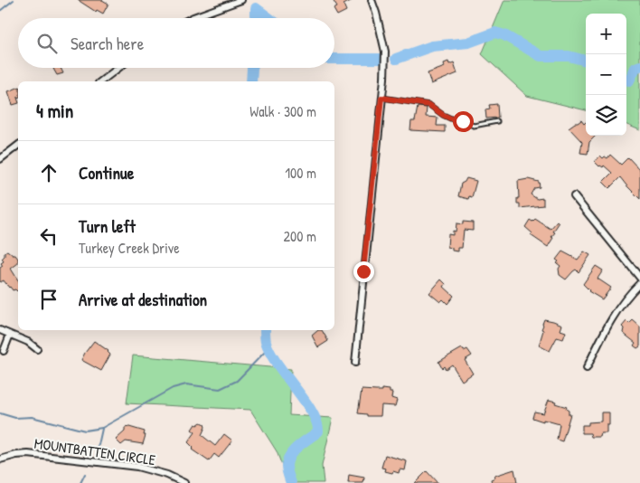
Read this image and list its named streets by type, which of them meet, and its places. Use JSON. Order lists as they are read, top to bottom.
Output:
{
  "streets": {
    "street": ["MOUNTBATTEN CIRCLE"]
  },
  "page": {
    "map_buttons": ["+", "−"],
    "search": "Search here",
    "heading": ["4 min", "Walk · 300 m"],
    "list": [
      ["Continue", "100 m"],
      ["Turn left", "Turkey Creek Drive", "200 m"],
      "Arrive at destination"
    ]
  }
}
